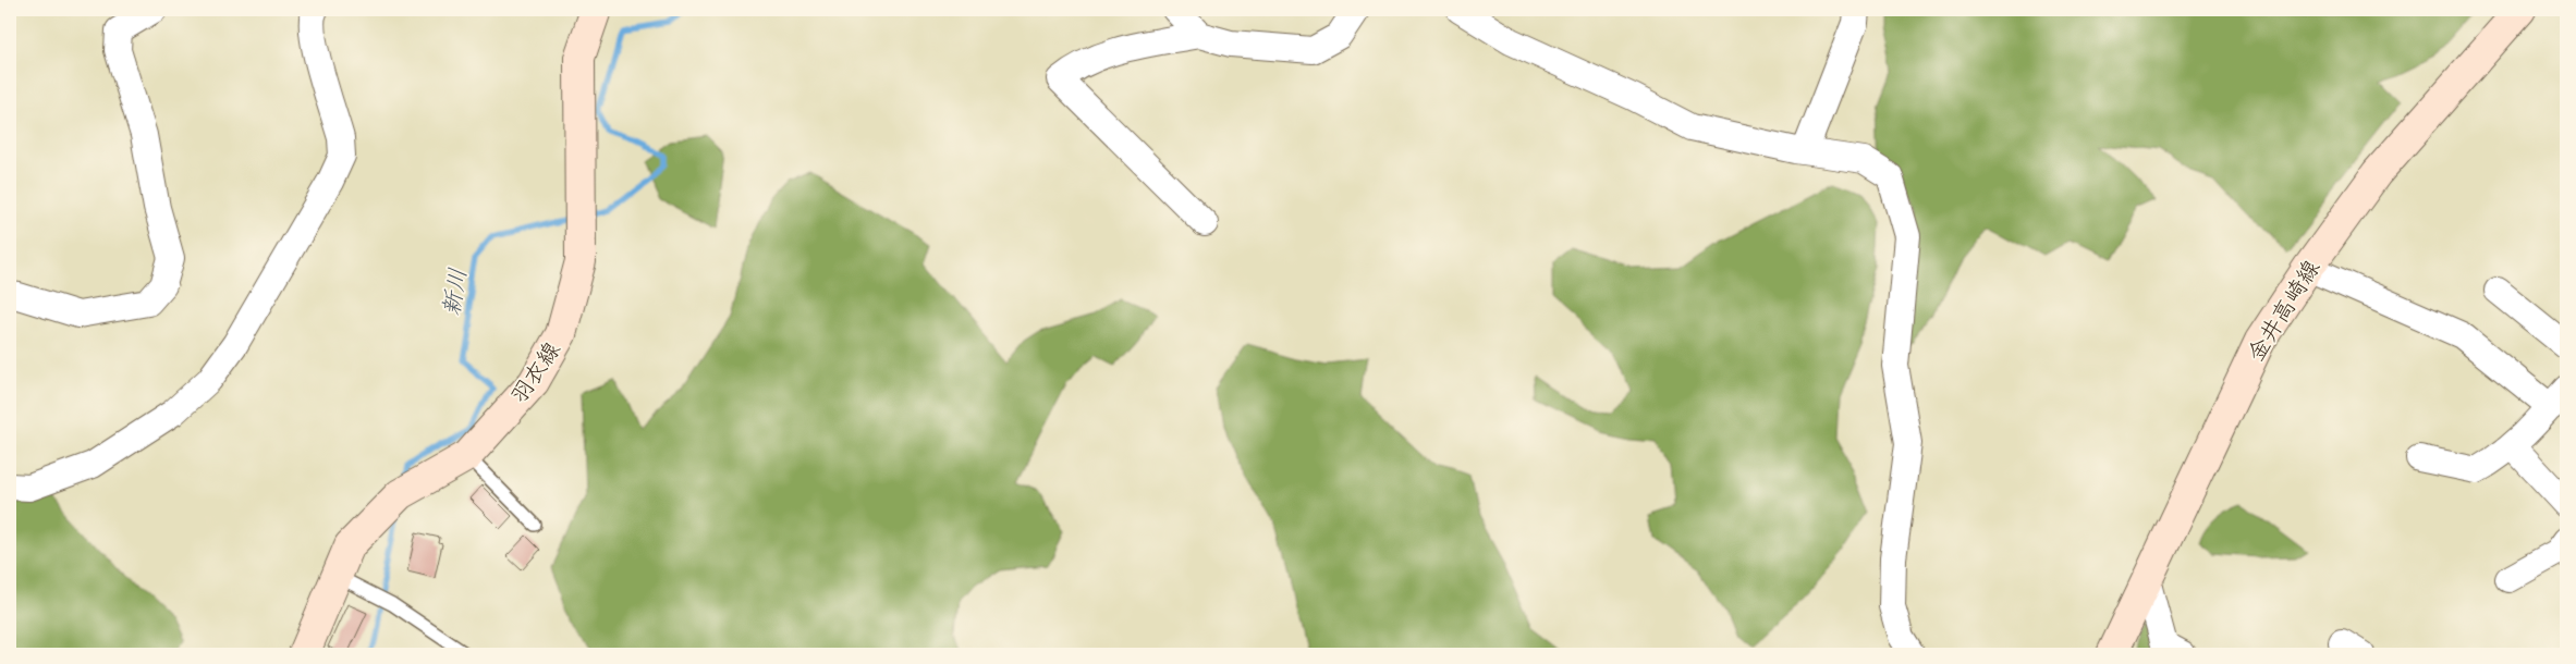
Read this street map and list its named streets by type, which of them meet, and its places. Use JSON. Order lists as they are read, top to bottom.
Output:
{
  "streets": {
    "main road": ["金井高崎線", "羽衣線"]
  },
  "water": ["新川"]
}
